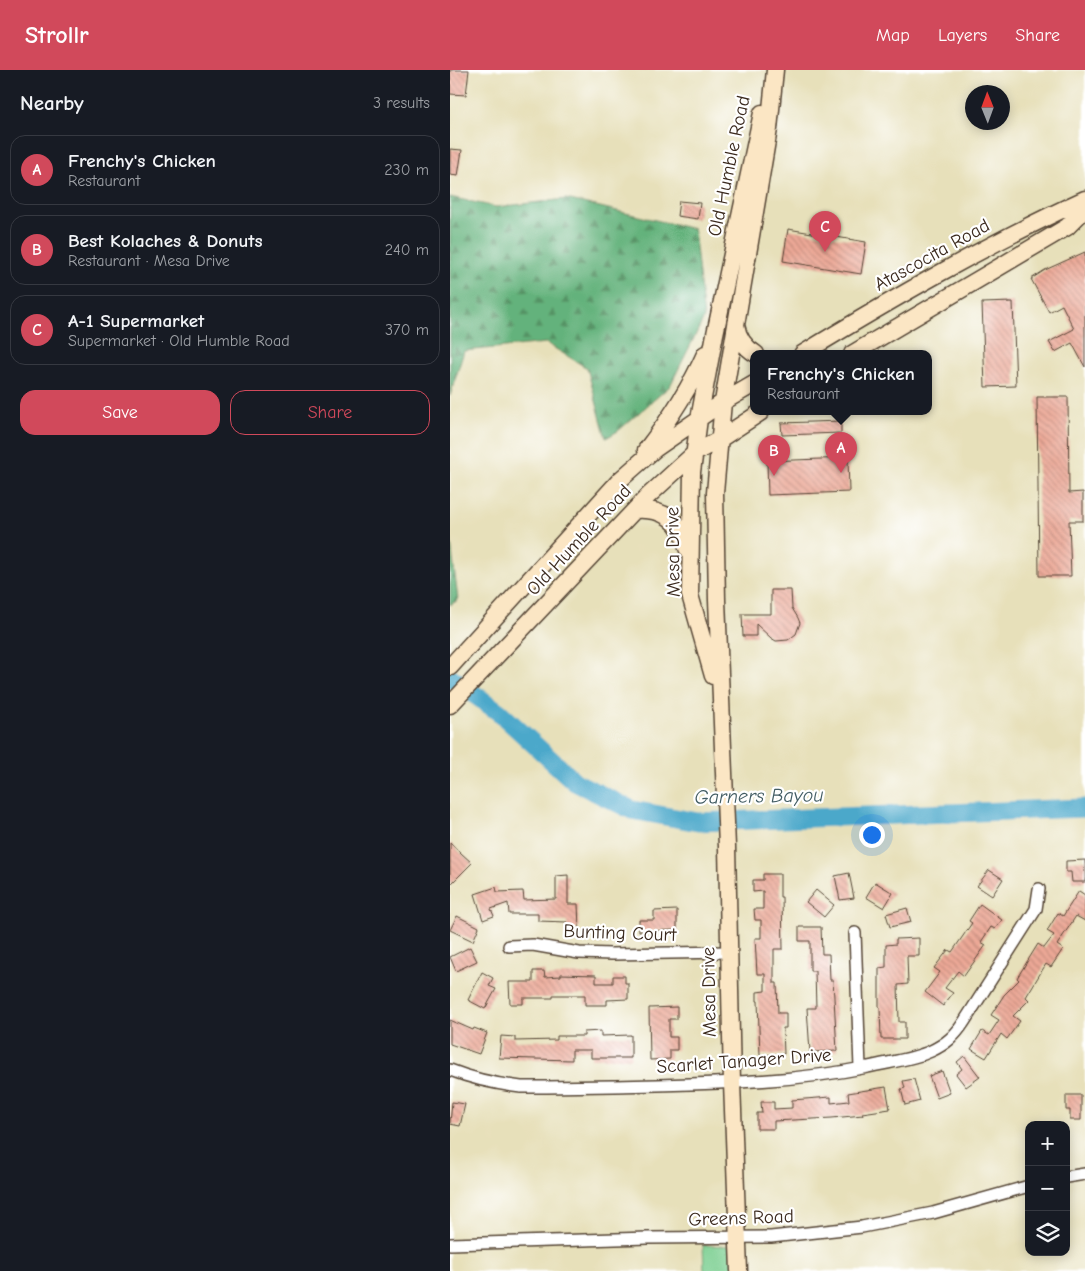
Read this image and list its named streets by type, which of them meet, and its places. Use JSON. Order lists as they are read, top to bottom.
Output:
{
  "streets": {
    "main road": ["Old Humble Road", "Atascocita Road", "Mesa Drive"],
    "street": ["Bunting Court", "Scarlet Tanager Drive", "Greens Road"]
  },
  "crossings": [
    ["Old Humble Road", "Mesa Drive"],
    ["Mesa Drive", "Bunting Court"],
    ["Mesa Drive", "Scarlet Tanager Drive"],
    ["Mesa Drive", "Greens Road"]
  ],
  "water": ["Garners Bayou"],
  "north": "top",
  "page": {
    "header": "Strollr",
    "nav": ["Map", "Layers", "Share"],
    "heading": ["Nearby", "3 results"],
    "list": [
      {
        "mark": "A",
        "name": "Frenchy's Chicken",
        "note": "Restaurant",
        "value": "230 m"
      },
      {
        "mark": "B",
        "name": "Best Kolaches & Donuts",
        "note": "Restaurant · Mesa Drive",
        "value": "240 m"
      },
      {
        "mark": "C",
        "name": "A-1 Supermarket",
        "note": "Supermarket · Old Humble Road",
        "value": "370 m"
      }
    ],
    "pins": ["C", "A", "B"],
    "popup": ["Frenchy's Chicken", "Restaurant"],
    "buttons": ["Save", "Share"],
    "map_buttons": ["+", "−"]
  }
}
